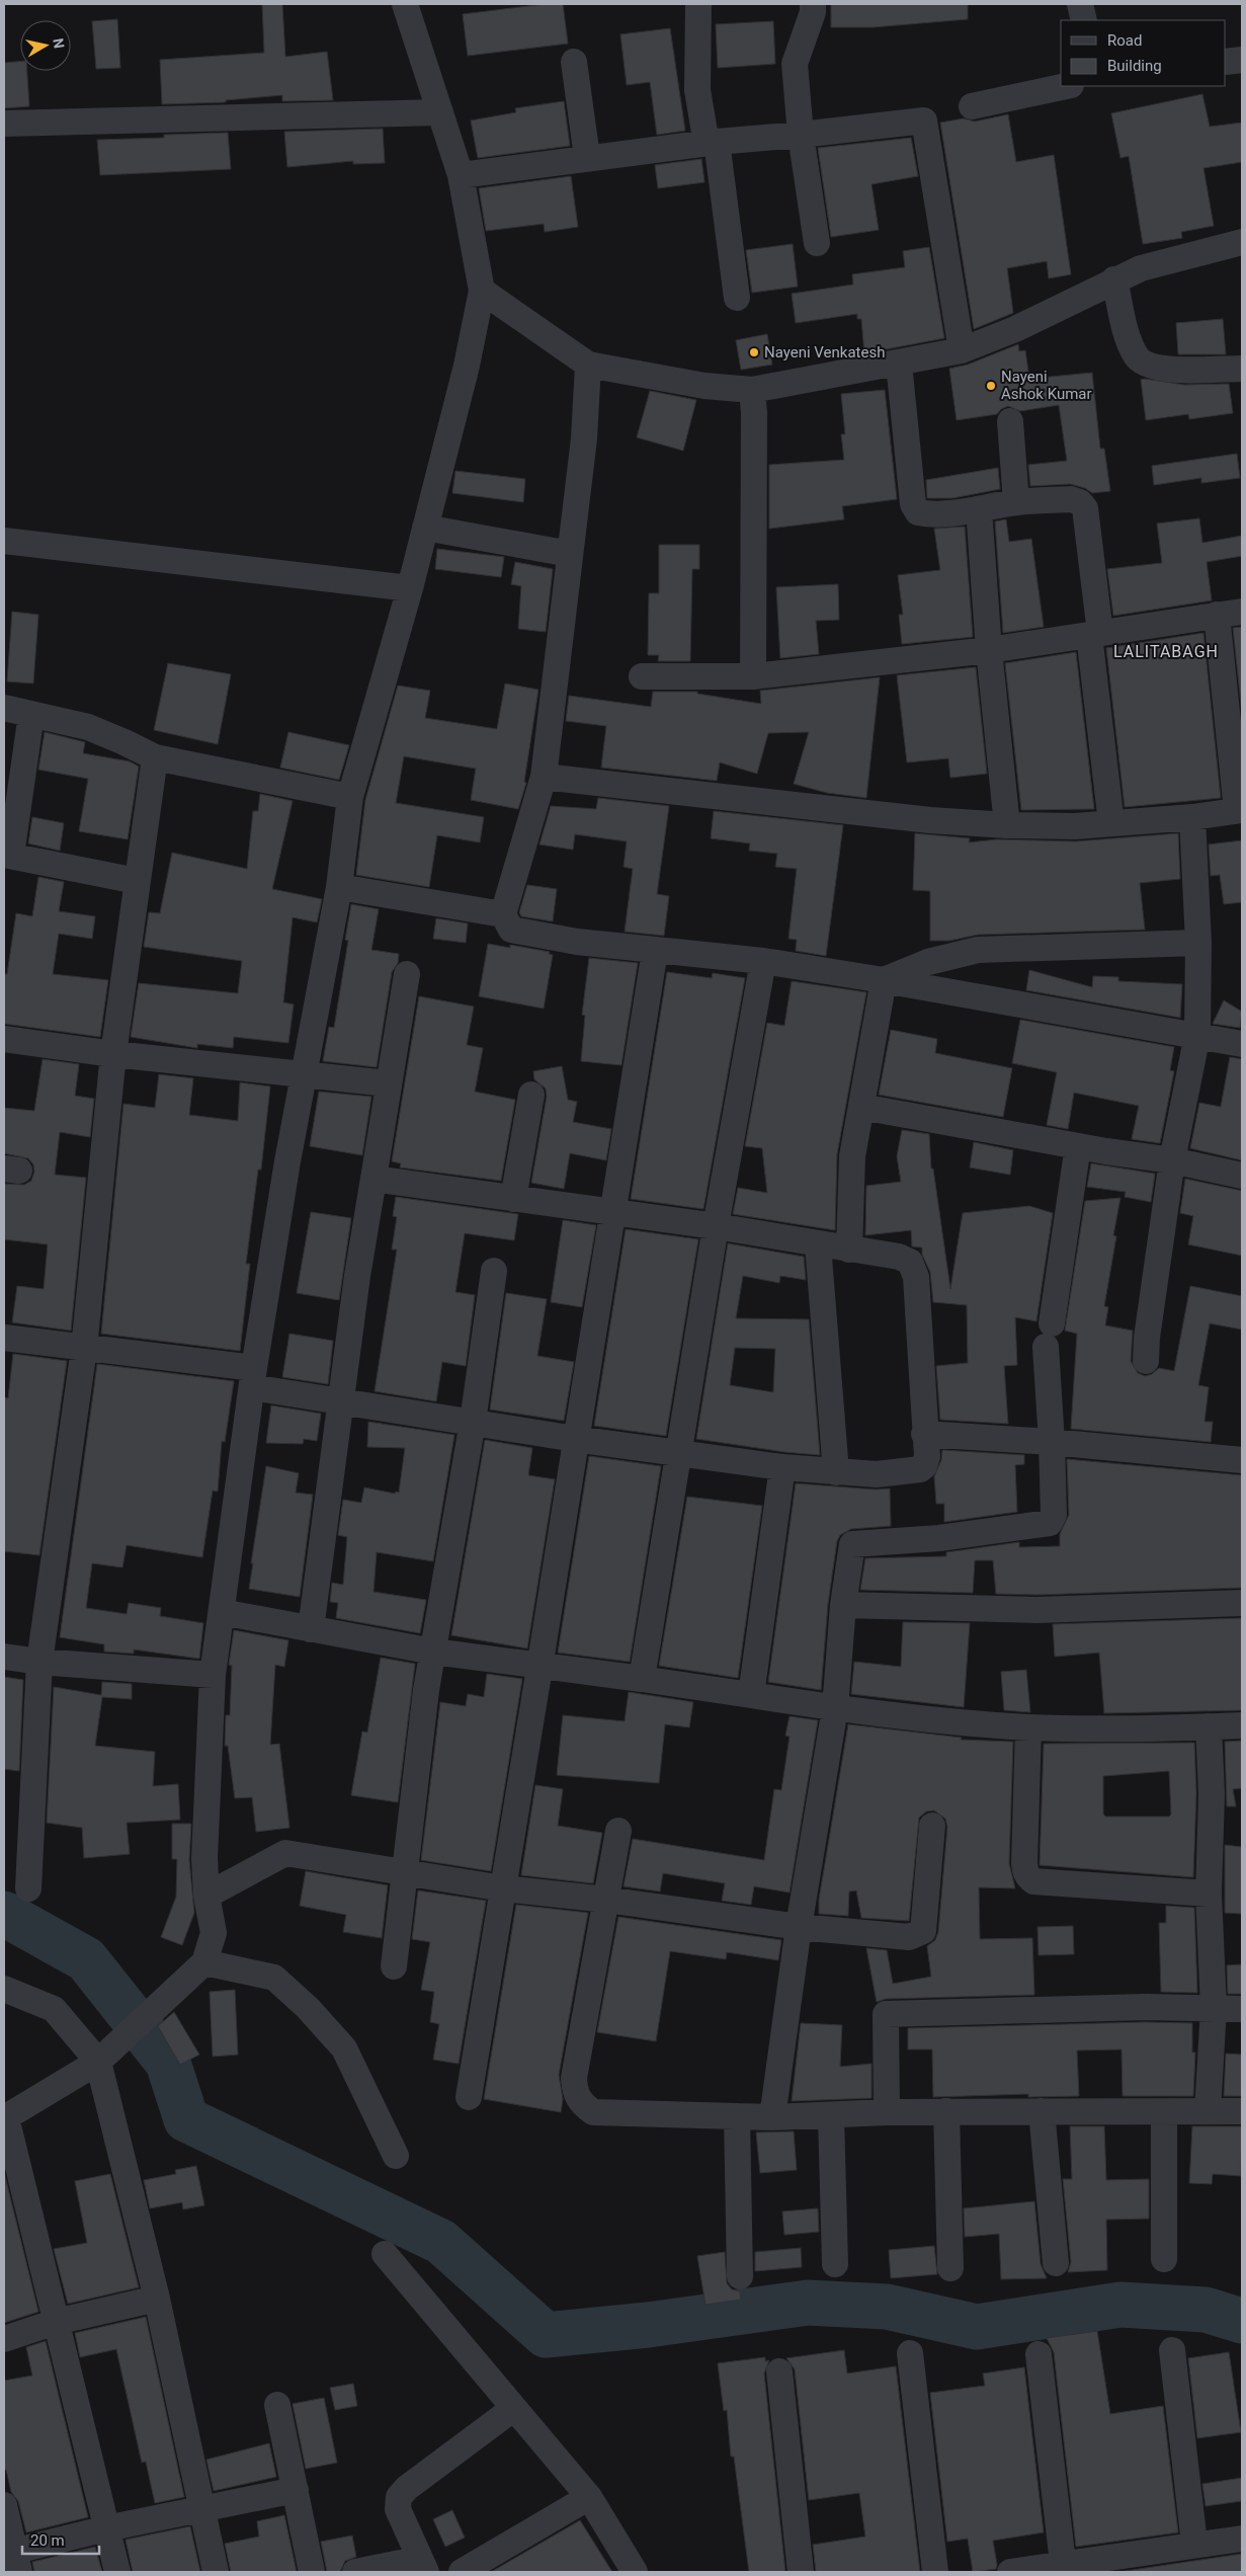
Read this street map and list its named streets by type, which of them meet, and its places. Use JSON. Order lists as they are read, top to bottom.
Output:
{
  "districts": ["LALITABAGH"],
  "places": ["Nayeni Venkatesh", "Nayeni Ashok Kumar"],
  "legend": ["Road", "Building"],
  "scale_bar": "20 m",
  "north": "right"
}
